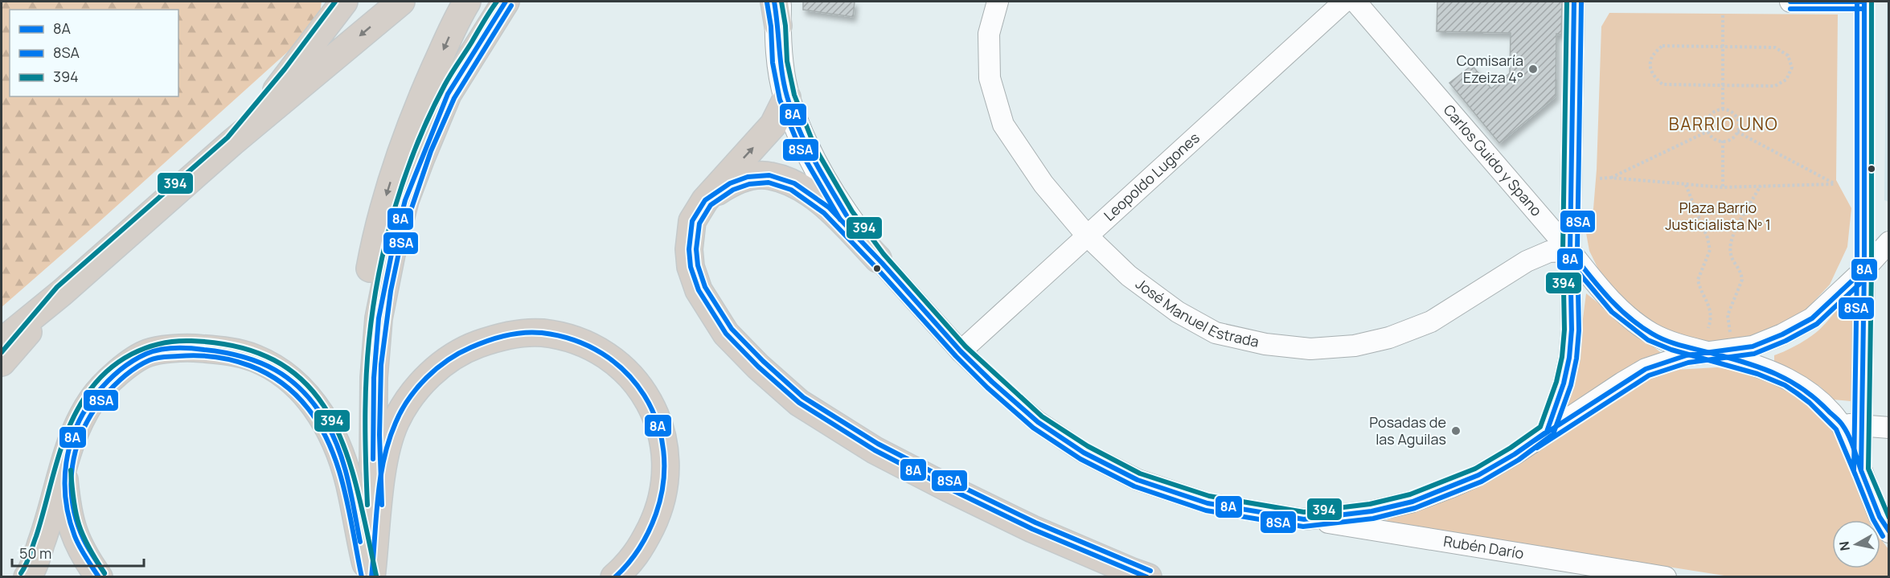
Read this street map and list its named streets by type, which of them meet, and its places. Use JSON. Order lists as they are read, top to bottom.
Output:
{
  "streets": {
    "street": [
      "Carlos Guido y Spano",
      "Leopoldo Lugones",
      "José Manuel Estrada",
      "Rubén Darío"
    ]
  },
  "crossings": [
    ["Carlos Guido y Spano", "José Manuel Estrada"],
    ["Leopoldo Lugones", "José Manuel Estrada"],
    ["Leopoldo Lugones", "Rubén Darío"]
  ],
  "districts": ["BARRIO UNO"],
  "parks": ["Plaza Barrio Justicialista Nº 1"],
  "places": ["Comisaría Ezeiza 4°", "Posadas de las Aguilas"],
  "lines": ["transit line 8A", "transit line 8SA", "transit line 394"],
  "legend": ["8A", "8SA", "394"],
  "scale_bar": "50 m",
  "north": "left"
}
